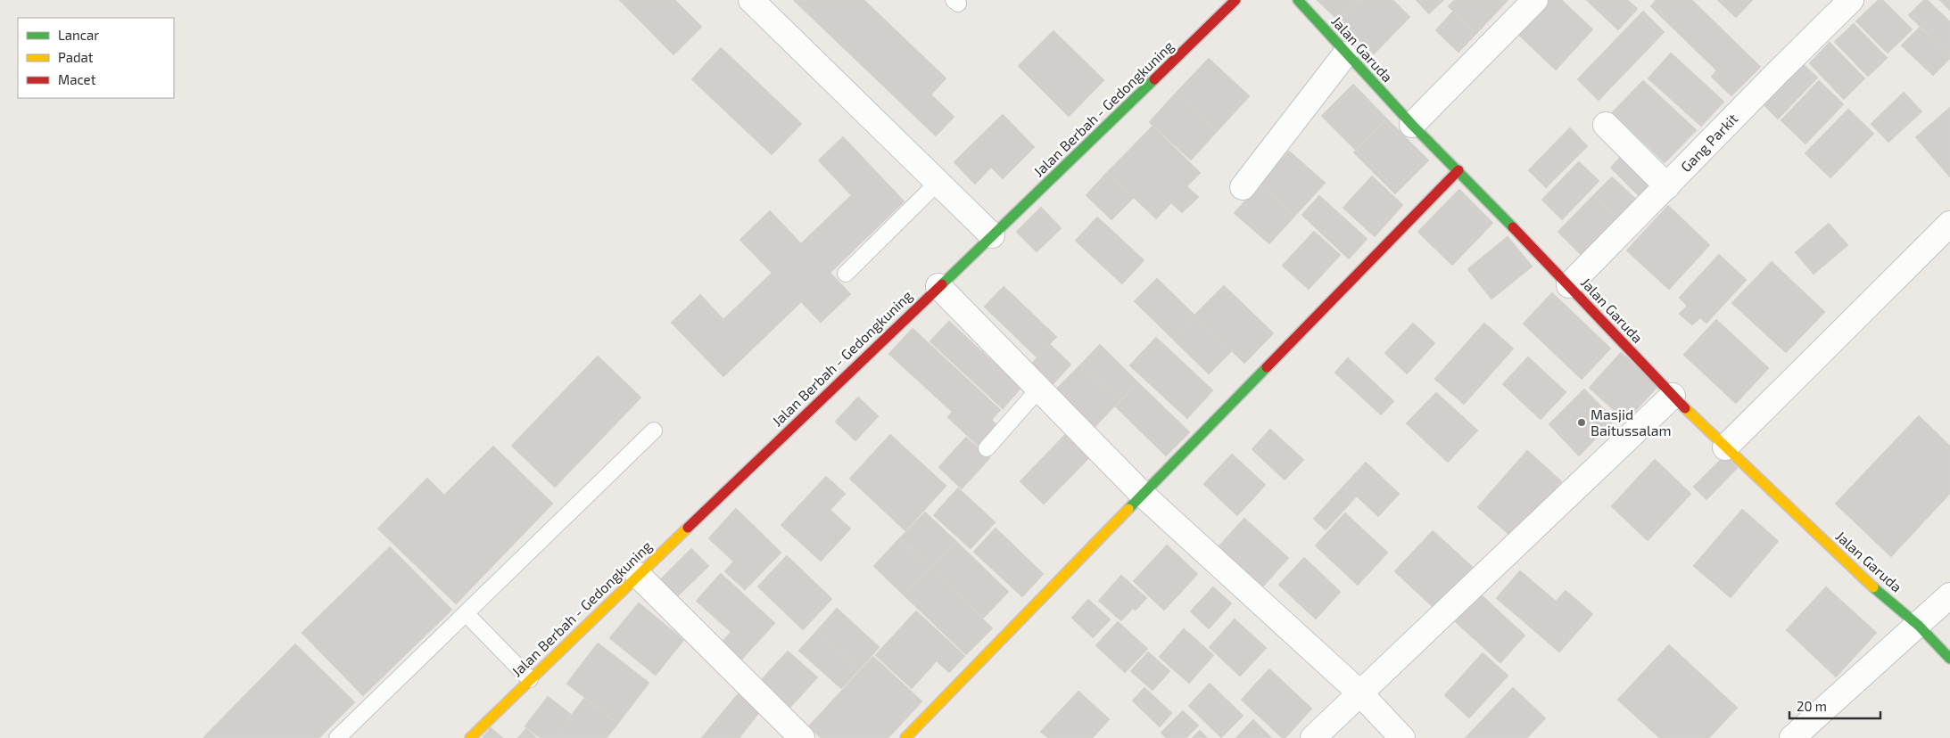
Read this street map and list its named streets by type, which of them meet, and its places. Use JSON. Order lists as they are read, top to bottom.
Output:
{
  "streets": {
    "street": ["Jalan Garuda", "Jalan Berbah - Gedongkuning", "Gang Parkit"]
  },
  "crossings": [
    ["Jalan Garuda", "Gang Parkit"]
  ],
  "places": ["Masjid Baitussalam"],
  "legend": ["Lancar", "Padat", "Macet"],
  "scale_bar": "20 m"
}
